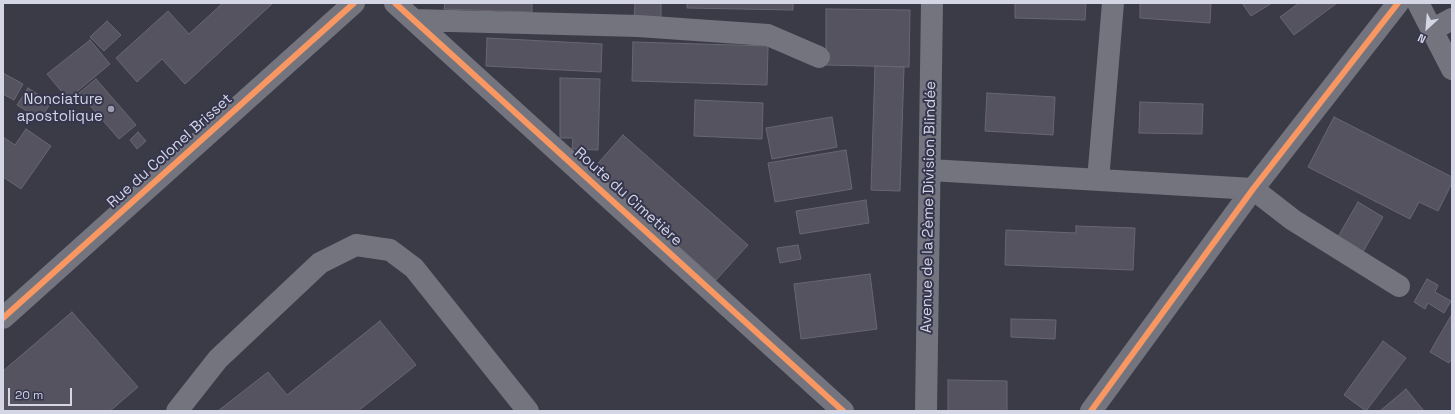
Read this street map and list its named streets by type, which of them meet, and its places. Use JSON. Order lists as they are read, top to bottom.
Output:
{
  "streets": {
    "street": ["Rue du Colonel Brisset", "Route du Cimetière", "Avenue de la 2ème Division Blindée"]
  },
  "places": ["Nonciature apostolique"],
  "scale_bar": "20 m",
  "north": "bottom left"
}
